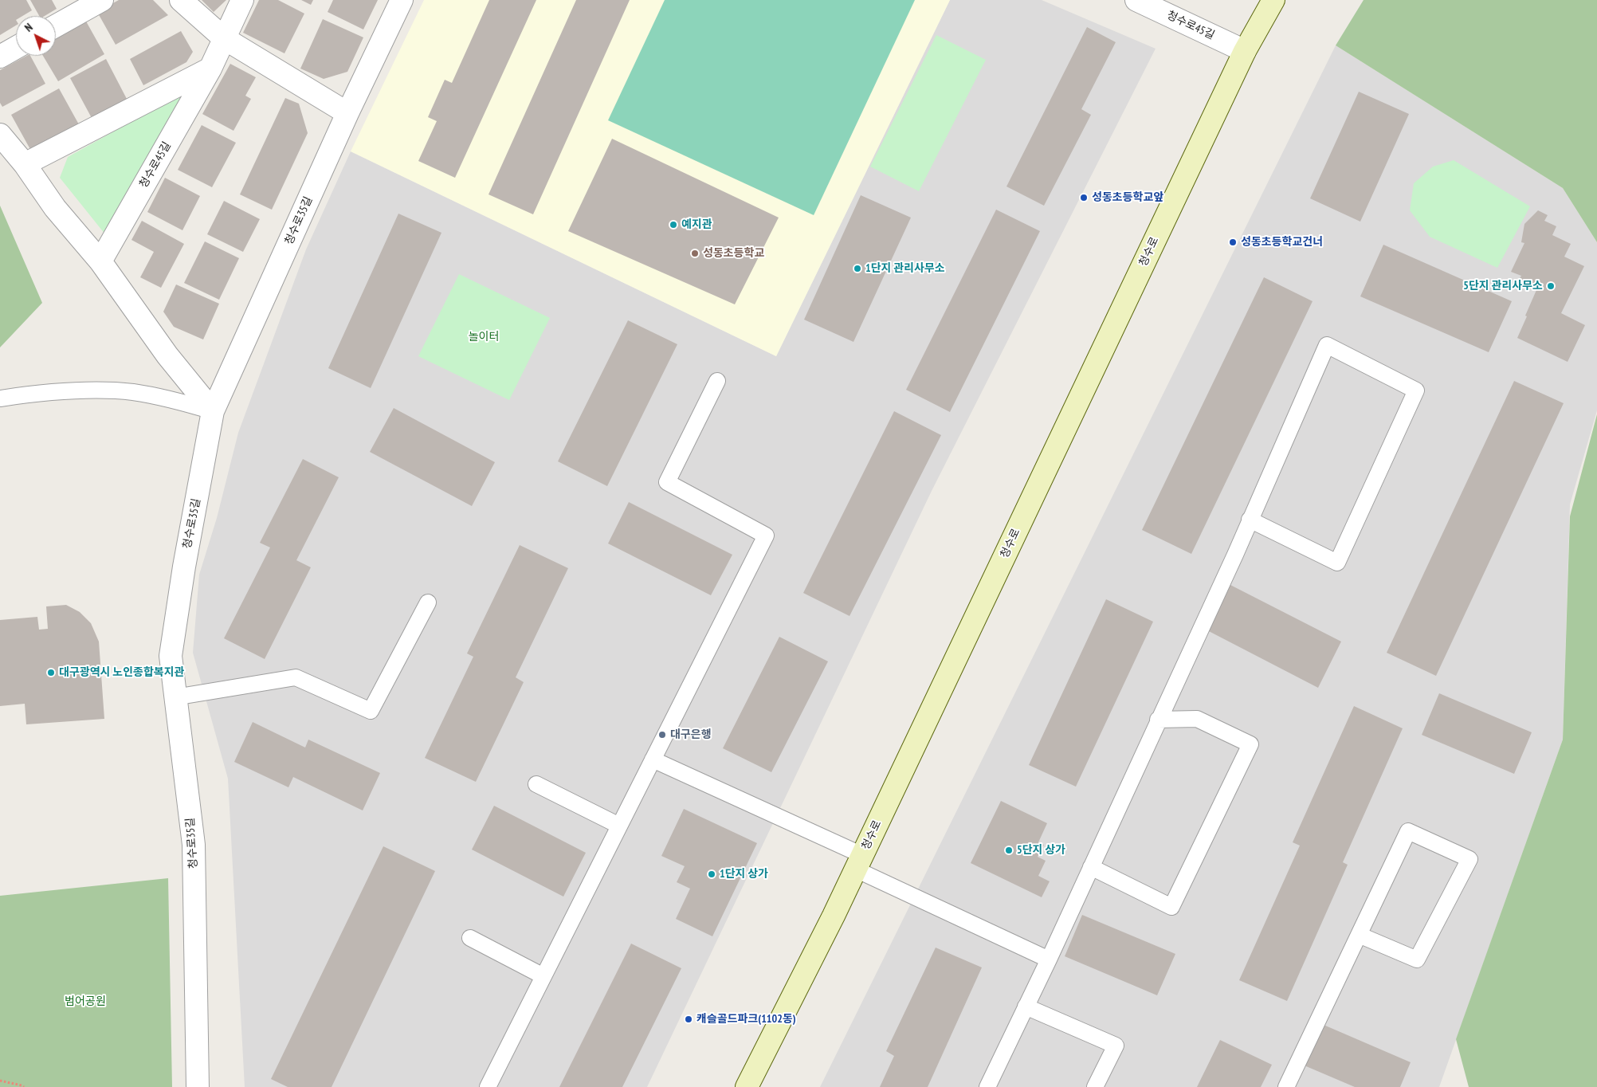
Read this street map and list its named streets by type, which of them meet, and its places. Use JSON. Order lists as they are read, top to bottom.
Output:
{
  "streets": {
    "main road": ["청수로"],
    "street": ["청수로45길", "청수로35길"]
  },
  "crossings": [
    ["청수로45길", "청수로"]
  ],
  "parks": ["놀이터", "범어공원"],
  "places": [
    "성동초등학교앞",
    "예지관",
    "성동초등학교건너",
    "성동초등학교",
    "1단지 관리사무소",
    "5단지 관리사무소",
    "대구광역시 노인종합복지관",
    "대구은행",
    "5단지 상가",
    "1단지 상가",
    "캐슬골드파크(1102동)"
  ],
  "north": "top left"
}
